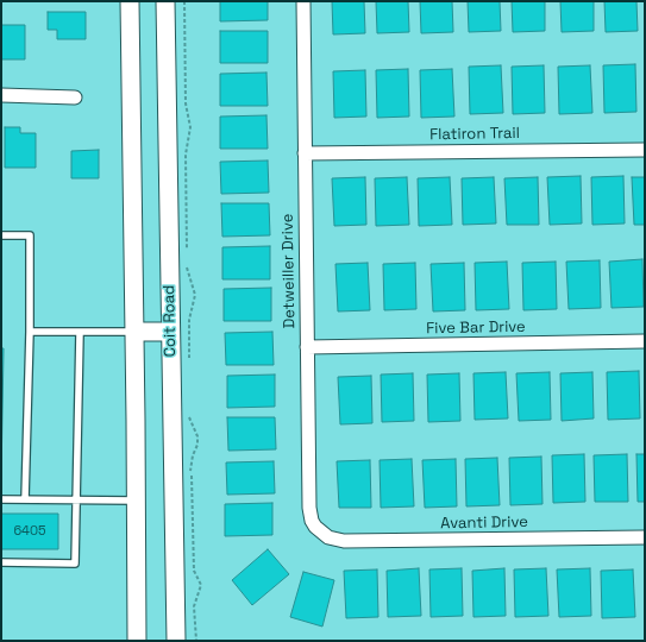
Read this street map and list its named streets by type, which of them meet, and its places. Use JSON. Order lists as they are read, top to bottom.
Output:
{
  "streets": {
    "main road": ["Coit Road"],
    "street": [
      "Flatiron Trail",
      "Detweiller Drive",
      "Five Bar Drive",
      "Avanti Drive"
    ]
  },
  "crossings": [
    ["Flatiron Trail", "Detweiller Drive"],
    ["Detweiller Drive", "Five Bar Drive"],
    ["Detweiller Drive", "Avanti Drive"]
  ],
  "house_numbers": ["6405"]
}
